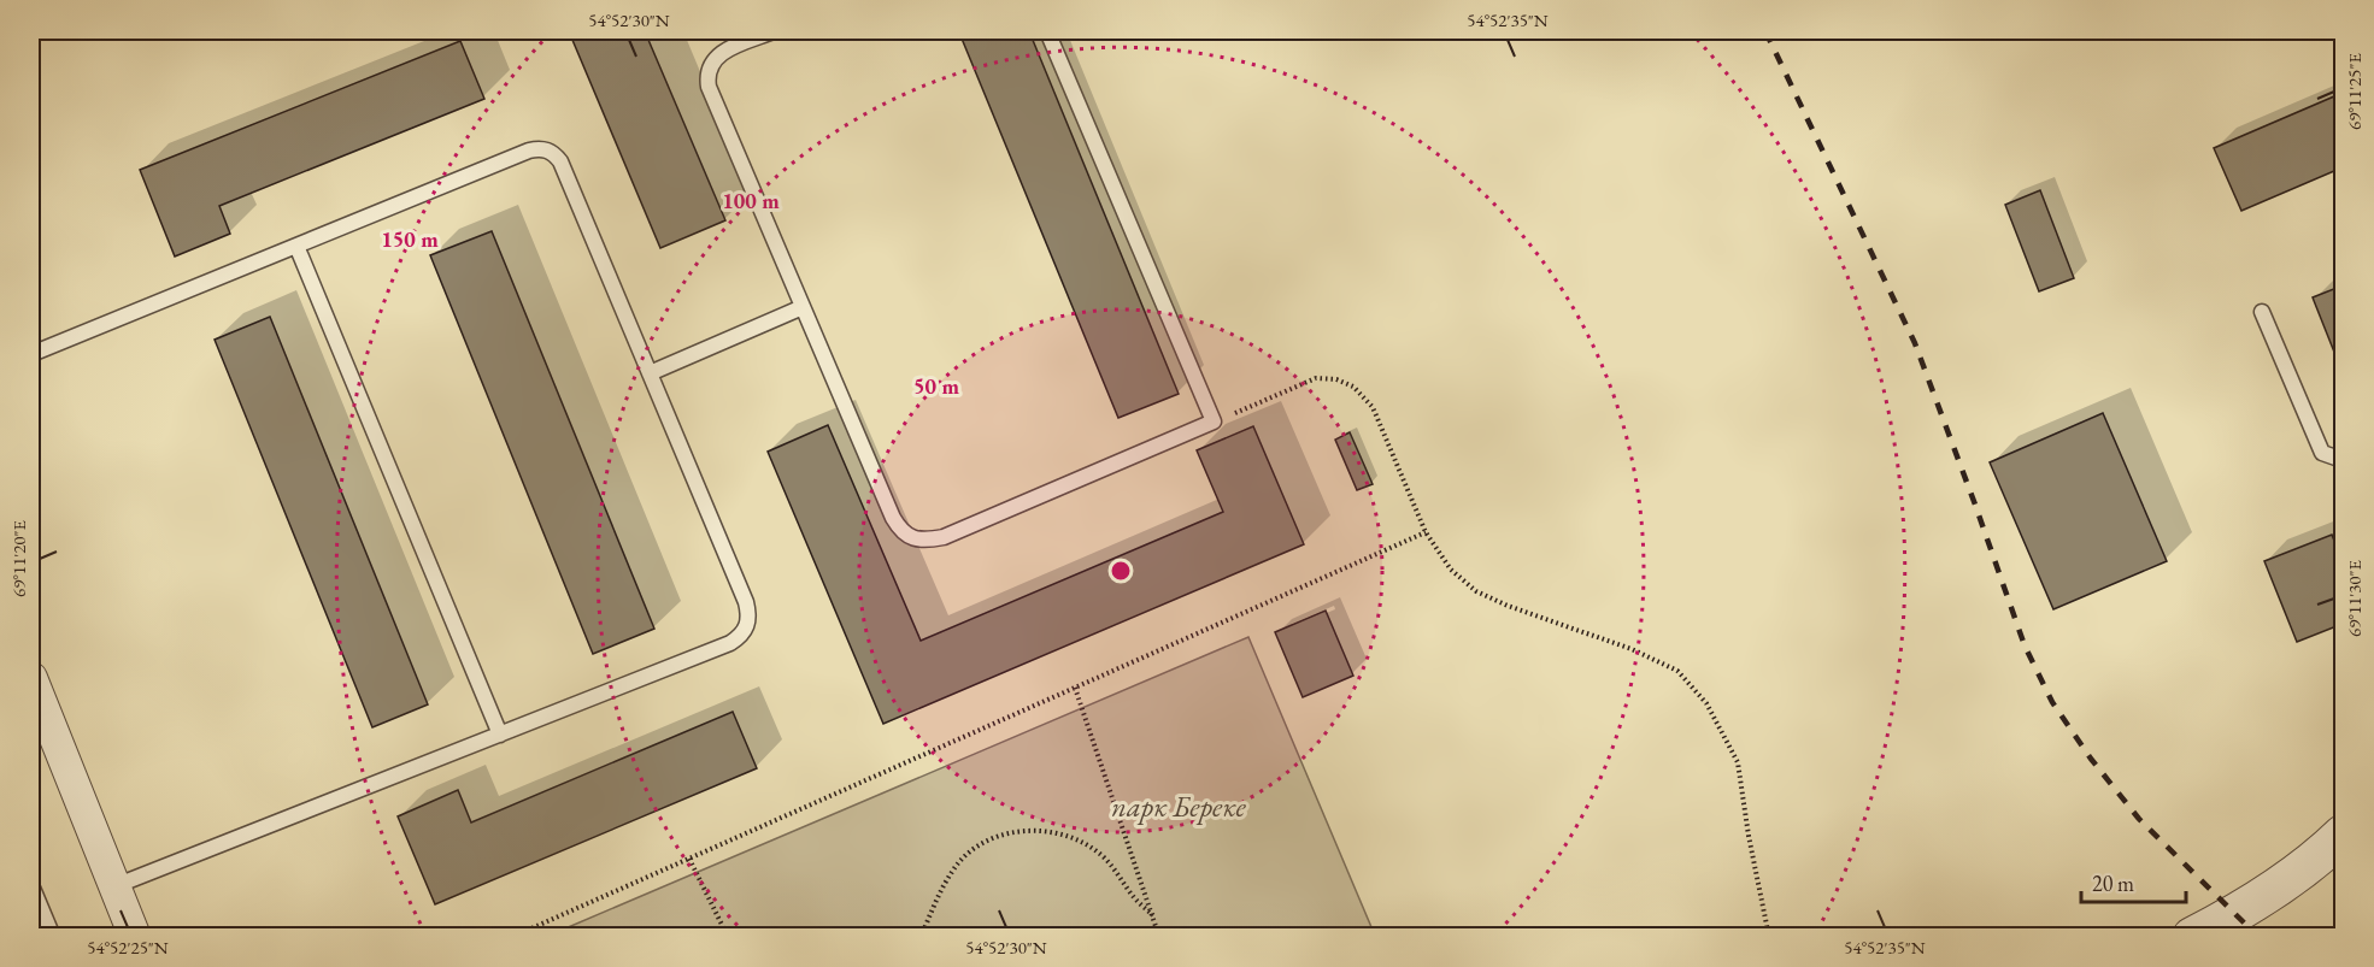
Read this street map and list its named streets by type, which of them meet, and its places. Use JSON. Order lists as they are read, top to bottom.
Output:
{
  "parks": ["парк Береке"],
  "scale_bar": "20 m",
  "coordinates": [
    "54°52'30\"N",
    "54°52'35\"N",
    "69°11'25\"E",
    "69°11'20\"E",
    "69°11'30\"E",
    "54°52'25\"N"
  ],
  "rings": ["100 m", "150 m", "50 m"]
}
